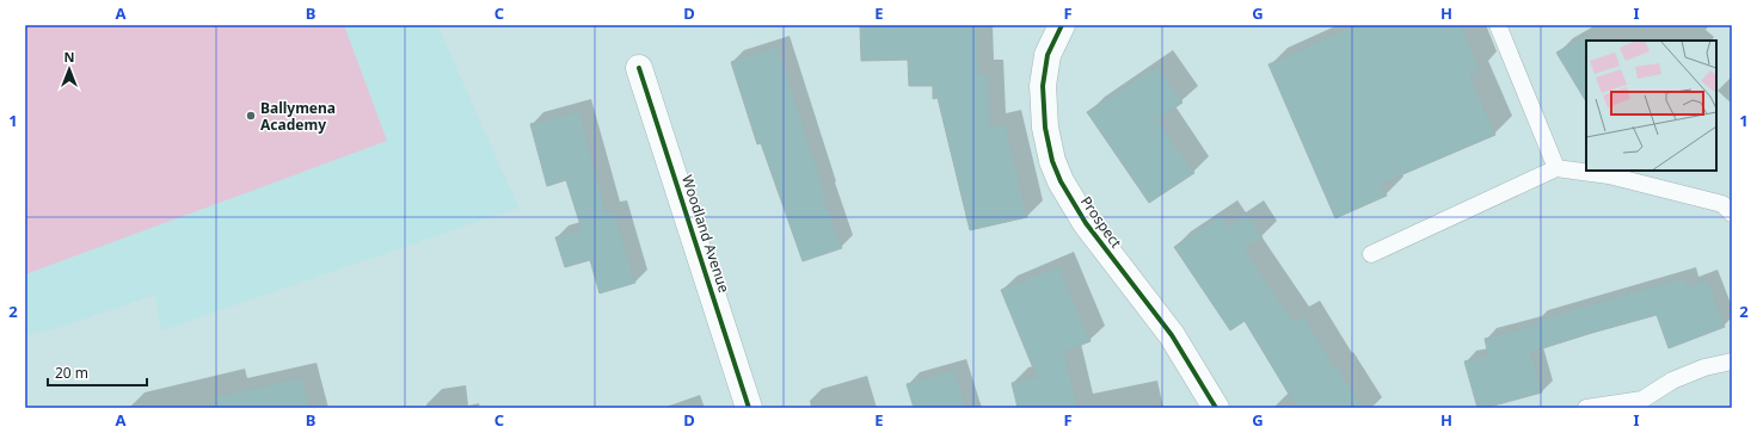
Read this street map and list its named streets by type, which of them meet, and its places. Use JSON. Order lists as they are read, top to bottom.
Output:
{
  "streets": {
    "street": ["Prospect", "Woodland Avenue"]
  },
  "places": ["Ballymena Academy"],
  "scale_bar": "20 m",
  "north": "top",
  "grid": {
    "columns": [
      "A",
      "B",
      "C",
      "D",
      "E",
      "F",
      "G",
      "H",
      "I"
    ],
    "rows": ["1", "2"]
  }
}
